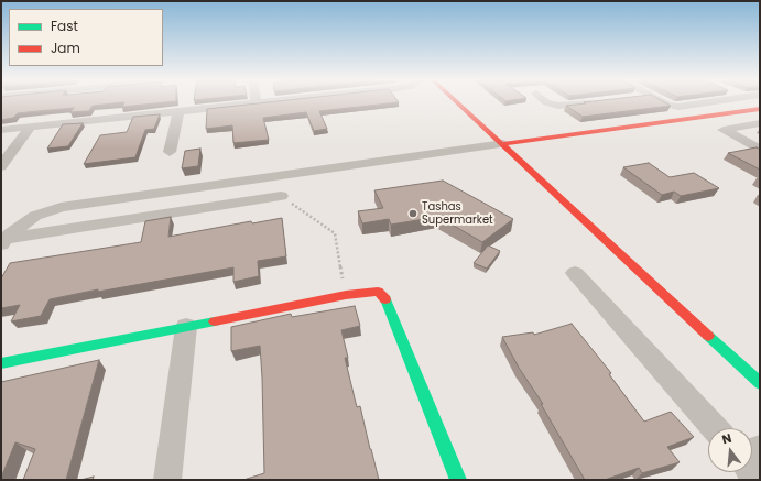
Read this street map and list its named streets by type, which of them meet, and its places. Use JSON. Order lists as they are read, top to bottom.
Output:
{
  "places": ["Tashas Supermarket"],
  "legend": ["Fast", "Jam"],
  "north": "top"
}
